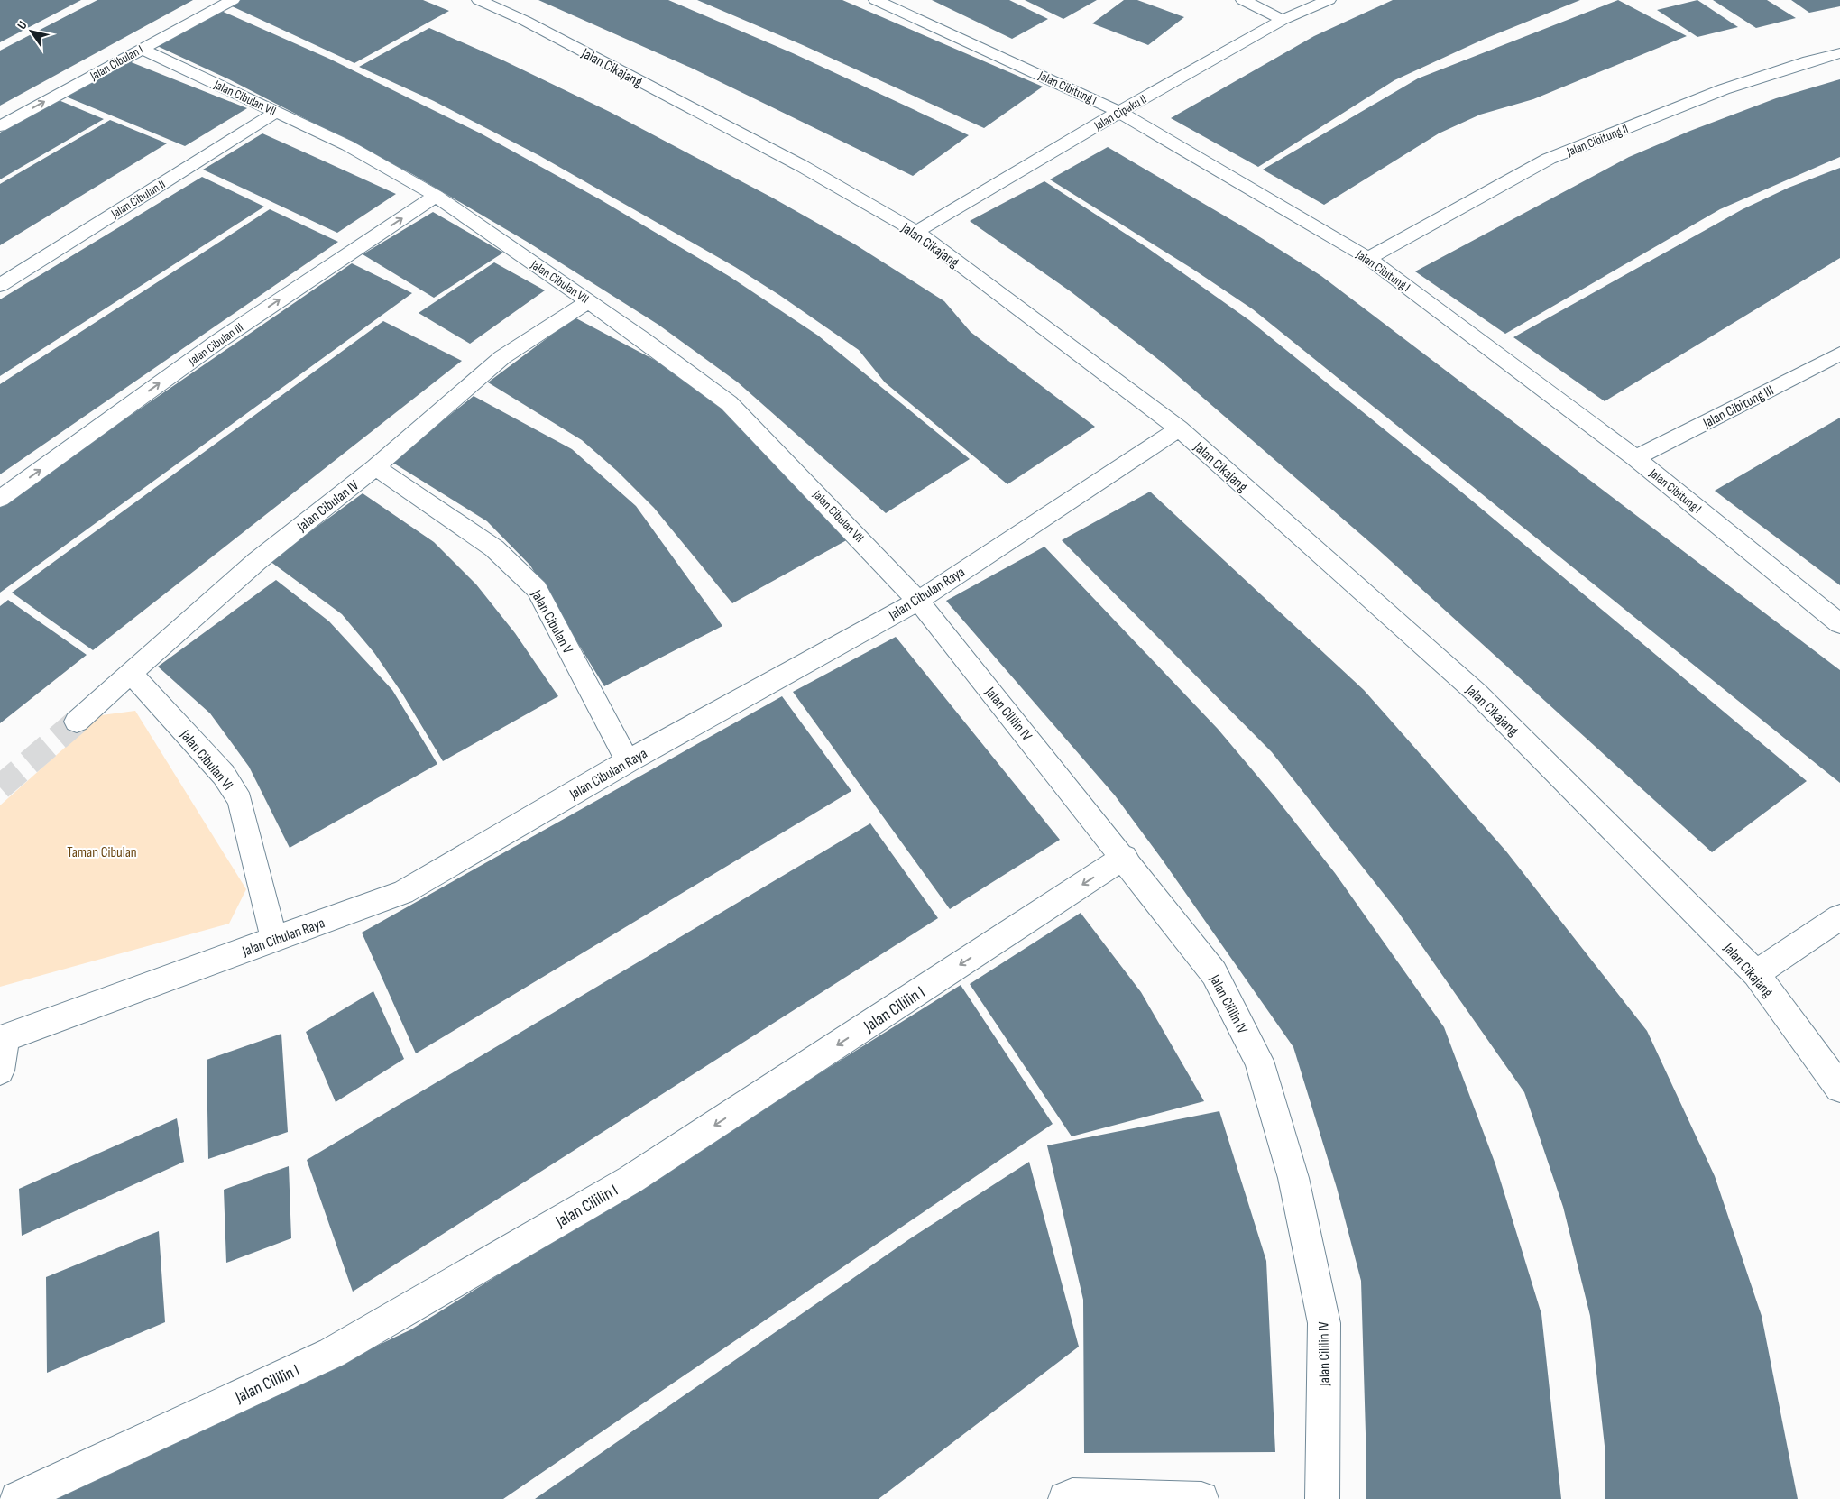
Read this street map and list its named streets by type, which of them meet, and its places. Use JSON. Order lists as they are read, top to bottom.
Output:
{
  "streets": {
    "street": [
      "Jalan Cibulan I",
      "Jalan Cikajang",
      "Jalan Cibitung I",
      "Jalan Cibulan VII",
      "Jalan Cipaku II",
      "Jalan Cibitung II",
      "Jalan Cibulan II",
      "Jalan Cibulan III",
      "Jalan Cibitung III",
      "Jalan Cibulan IV",
      "Jalan Cibulan Raya",
      "Jalan Cibulan V",
      "Jalan Cililin IV",
      "Jalan Cibulan VI",
      "Jalan Cililin I"
    ]
  },
  "crossings": [
    ["Jalan Cibulan I", "Jalan Cibulan VII"],
    ["Jalan Cikajang", "Jalan Cipaku II"],
    ["Jalan Cikajang", "Jalan Cibulan Raya"],
    ["Jalan Cibitung I", "Jalan Cipaku II"],
    ["Jalan Cibitung I", "Jalan Cibitung II"],
    ["Jalan Cibitung I", "Jalan Cibitung III"],
    ["Jalan Cibulan VII", "Jalan Cibulan II"],
    ["Jalan Cibulan VII", "Jalan Cibulan III"],
    ["Jalan Cibulan VII", "Jalan Cibulan IV"],
    ["Jalan Cibulan VII", "Jalan Cibulan Raya"],
    ["Jalan Cibulan VII", "Jalan Cililin IV"],
    ["Jalan Cibulan IV", "Jalan Cibulan V"],
    ["Jalan Cibulan IV", "Jalan Cibulan VI"],
    ["Jalan Cibulan Raya", "Jalan Cibulan V"],
    ["Jalan Cibulan Raya", "Jalan Cililin IV"],
    ["Jalan Cibulan Raya", "Jalan Cibulan VI"],
    ["Jalan Cililin IV", "Jalan Cililin I"]
  ],
  "one_way": ["Jalan Cibulan I", "Jalan Cibulan III", "Jalan Cililin I"],
  "parks": ["Taman Cibulan"],
  "north": "top left"
}
